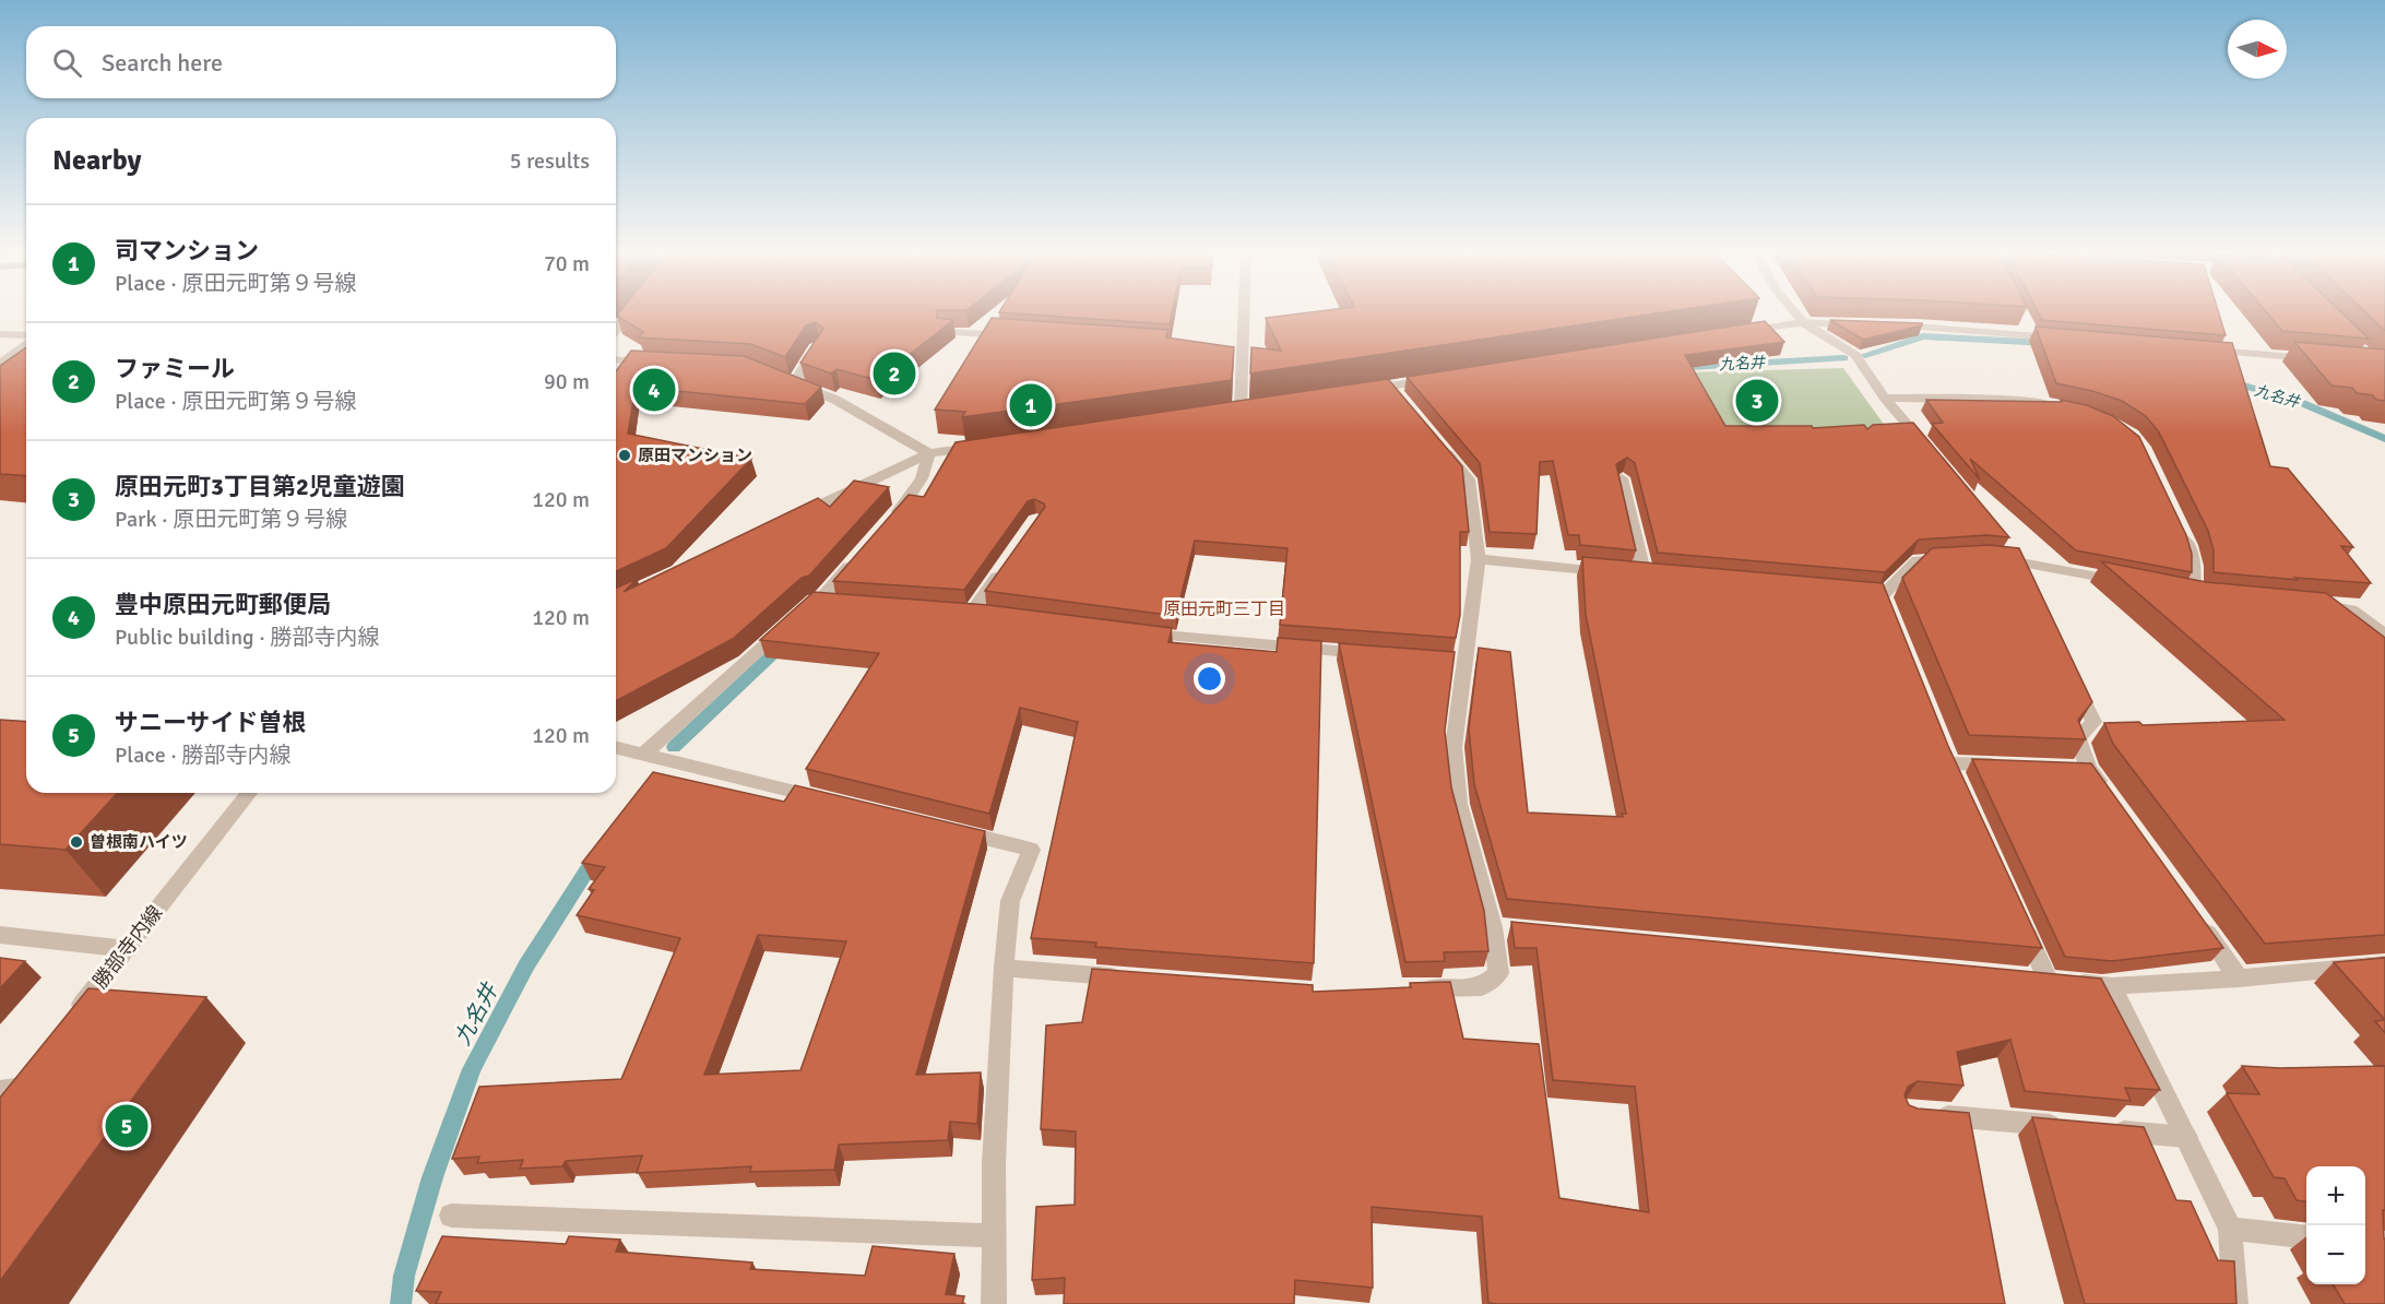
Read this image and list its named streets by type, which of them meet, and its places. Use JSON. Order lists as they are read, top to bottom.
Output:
{
  "streets": {
    "street": ["勝部寺内線"]
  },
  "districts": ["原田元町三丁目"],
  "water": ["九名井"],
  "places": ["原田マンション", "曽根南ハイツ"],
  "north": "right",
  "page": {
    "search": "Search here",
    "heading": ["Nearby", "5 results"],
    "list": [
      {
        "mark": "1",
        "name": "司マンション",
        "note": "Place · 原田元町第９号線",
        "value": "70 m"
      },
      {
        "mark": "2",
        "name": "ファミール",
        "note": "Place · 原田元町第９号線",
        "value": "90 m"
      },
      {
        "mark": "3",
        "name": "原田元町3丁目第2児童遊園",
        "note": "Park · 原田元町第９号線",
        "value": "120 m"
      },
      {
        "mark": "4",
        "name": "豊中原田元町郵便局",
        "note": "Public building · 勝部寺内線",
        "value": "120 m"
      },
      {
        "mark": "5",
        "name": "サニーサイド曽根",
        "note": "Place · 勝部寺内線",
        "value": "120 m"
      }
    ],
    "pins": [
      "2",
      "4",
      "3",
      "1",
      "5"
    ],
    "map_buttons": ["+", "−"]
  }
}
